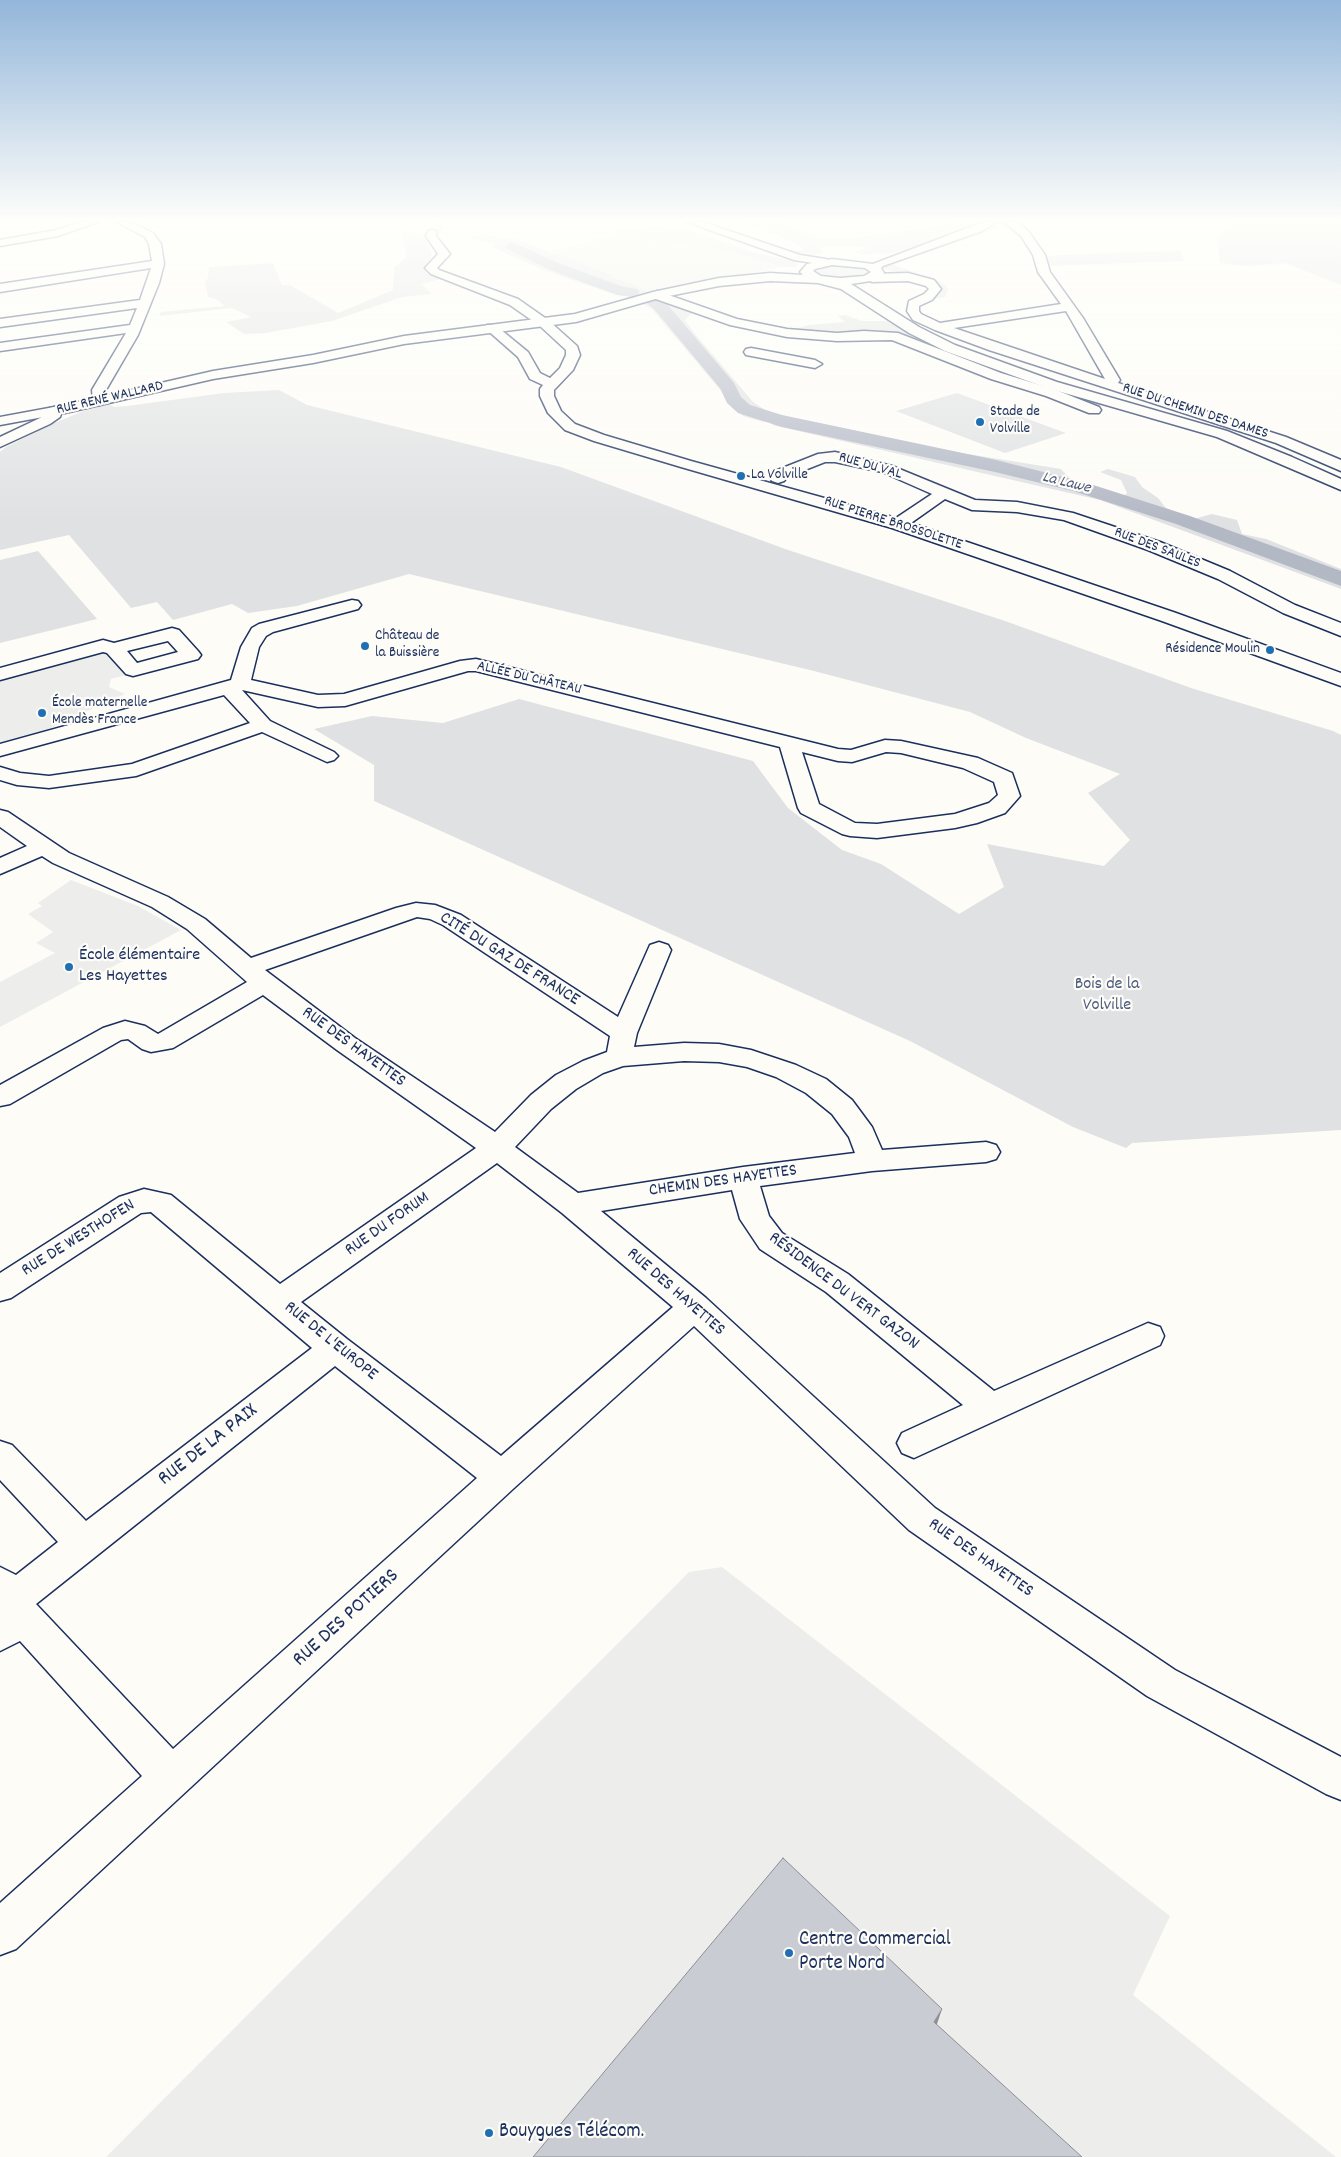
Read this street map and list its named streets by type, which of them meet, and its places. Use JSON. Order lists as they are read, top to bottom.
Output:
{
  "streets": {
    "street": [
      "RUE RENÉ WALLARD",
      "RUE DU CHEMIN DES DAMES",
      "RUE DU VAL",
      "RUE PIERRE BROSSOLETTE",
      "RUE DES SAULES",
      "ALLÉE DU CHÂTEAU",
      "CITÉ DU GAZ DE FRANCE",
      "RUE DES HAYETTES",
      "CHEMIN DES HAYETTES",
      "RUE DU FORUM",
      "RUE DE WESTHOFEN",
      "RÉSIDENCE DU VERT GAZON",
      "RUE DE L'EUROPE",
      "RUE DE LA PAIX",
      "RUE DES POTIERS"
    ]
  },
  "crossings": [
    ["RUE DU VAL", "RUE DES SAULES"],
    ["CITÉ DU GAZ DE FRANCE", "RUE DES HAYETTES"],
    ["CITÉ DU GAZ DE FRANCE", "RUE DU FORUM"],
    ["RUE DES HAYETTES", "CHEMIN DES HAYETTES"],
    ["RUE DES HAYETTES", "RUE DU FORUM"],
    ["RUE DES HAYETTES", "RUE DES POTIERS"],
    ["CHEMIN DES HAYETTES", "RUE DU FORUM"],
    ["CHEMIN DES HAYETTES", "RÉSIDENCE DU VERT GAZON"],
    ["RUE DU FORUM", "RUE DE L'EUROPE"],
    ["RUE DE WESTHOFEN", "RUE DE L'EUROPE"],
    ["RUE DE L'EUROPE", "RUE DE LA PAIX"],
    ["RUE DE L'EUROPE", "RUE DES POTIERS"]
  ],
  "water": ["La Lawe"],
  "parks": ["Bois de la Volville"],
  "places": [
    "Stade de Volville",
    "La Volville",
    "Château de la Buissière",
    "Résidence Moulin",
    "École maternelle Mendès France",
    "École élémentaire Les Hayettes",
    "Centre Commercial Porte Nord",
    "Bouygues Télécom."
  ]
}
